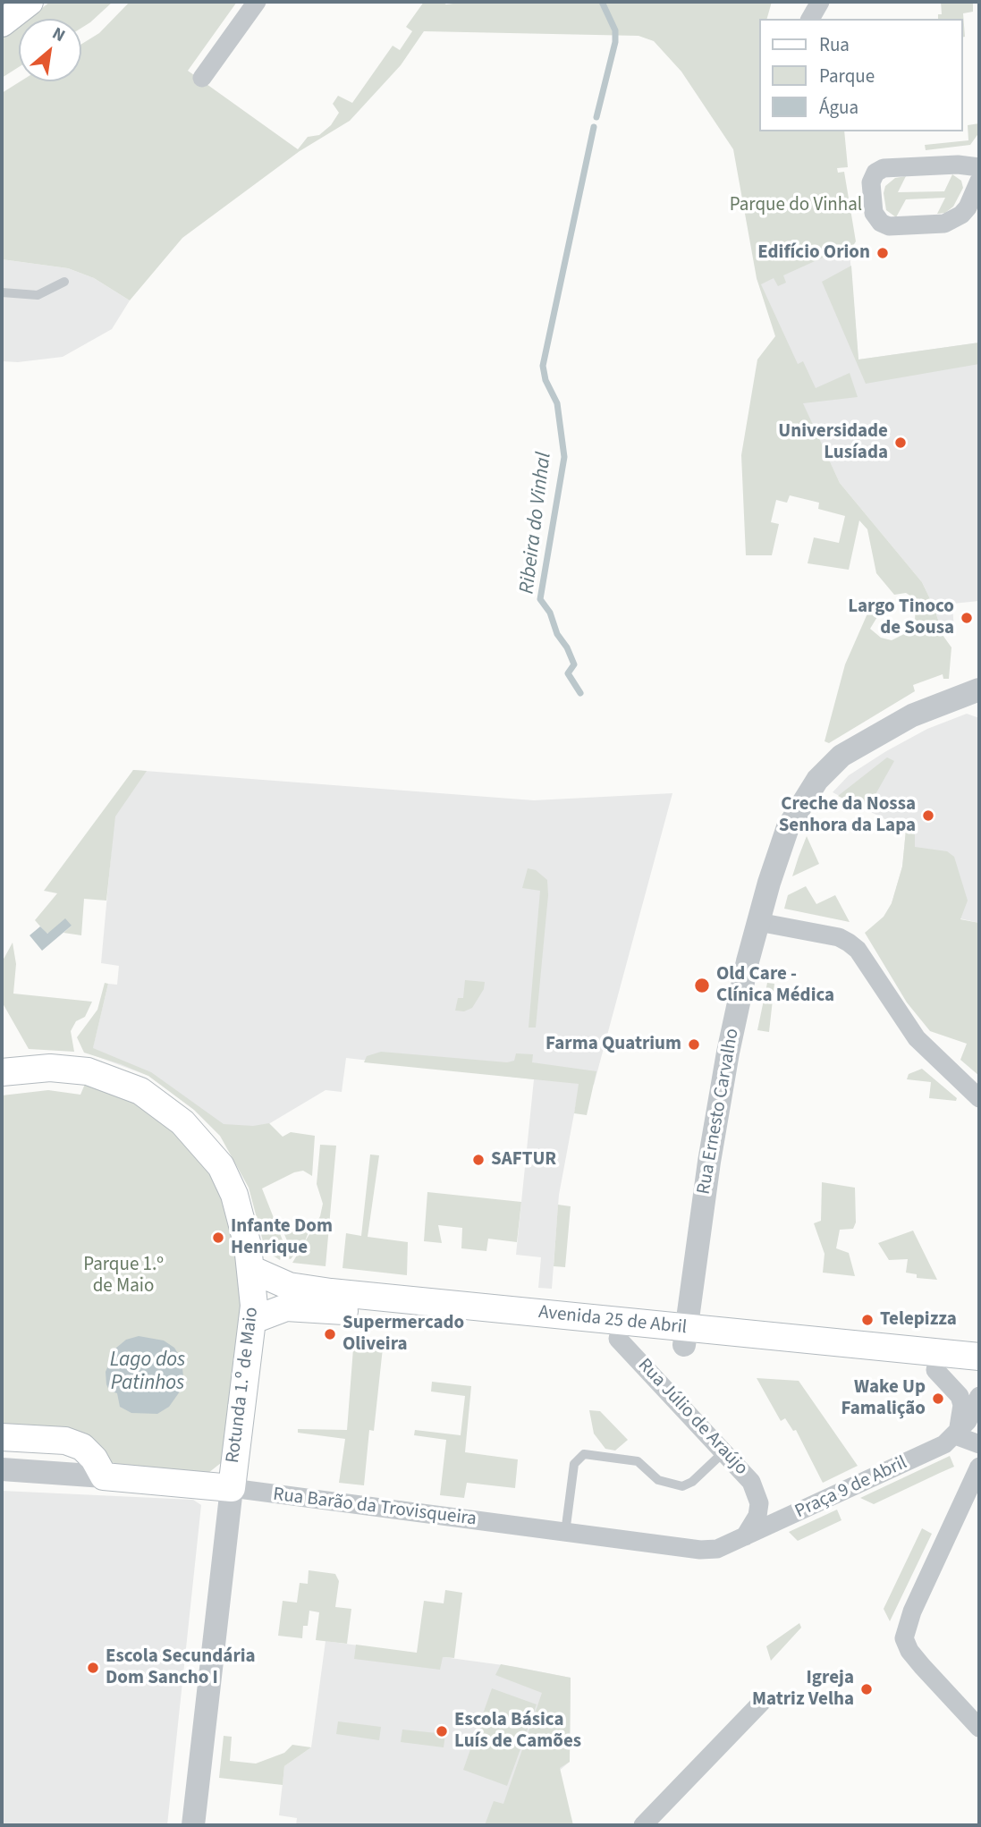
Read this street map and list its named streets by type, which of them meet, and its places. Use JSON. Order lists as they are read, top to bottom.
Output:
{
  "streets": {
    "main road": ["Avenida 25 de Abril", "Rotunda 1.º de Maio", "Rua Barão da Trovisqueira"],
    "street": ["Rua Ernesto Carvalho", "Rua Júlio de Araújo", "Praça 9 de Abril"]
  },
  "crossings": [
    ["Rua Ernesto Carvalho", "Avenida 25 de Abril"],
    ["Avenida 25 de Abril", "Rotunda 1.º de Maio"],
    ["Avenida 25 de Abril", "Rua Júlio de Araújo"],
    ["Rotunda 1.º de Maio", "Rua Barão da Trovisqueira"],
    ["Rua Júlio de Araújo", "Praça 9 de Abril"],
    ["Rua Júlio de Araújo", "Rua Barão da Trovisqueira"],
    ["Praça 9 de Abril", "Rua Barão da Trovisqueira"]
  ],
  "water": ["Ribeira do Vinhal", "Lago dos Patinhos"],
  "parks": ["Parque do Vinhal", "Parque 1.º de Maio"],
  "places": [
    "Edifício Orion",
    "Universidade Lusíada",
    "Largo Tinoco de Sousa",
    "Creche da Nossa Senhora da Lapa",
    "Old Care - Clínica Médica",
    "Farma Quatrium",
    "SAFTUR",
    "Infante Dom Henrique",
    "Telepizza",
    "Supermercado Oliveira",
    "Wake Up Famalição",
    "Escola Secundária Dom Sancho I",
    "Igreja Matriz Velha",
    "Escola Básica Luís de Camões"
  ],
  "legend": ["Rua", "Parque", "Água"],
  "north": "top right"
}
